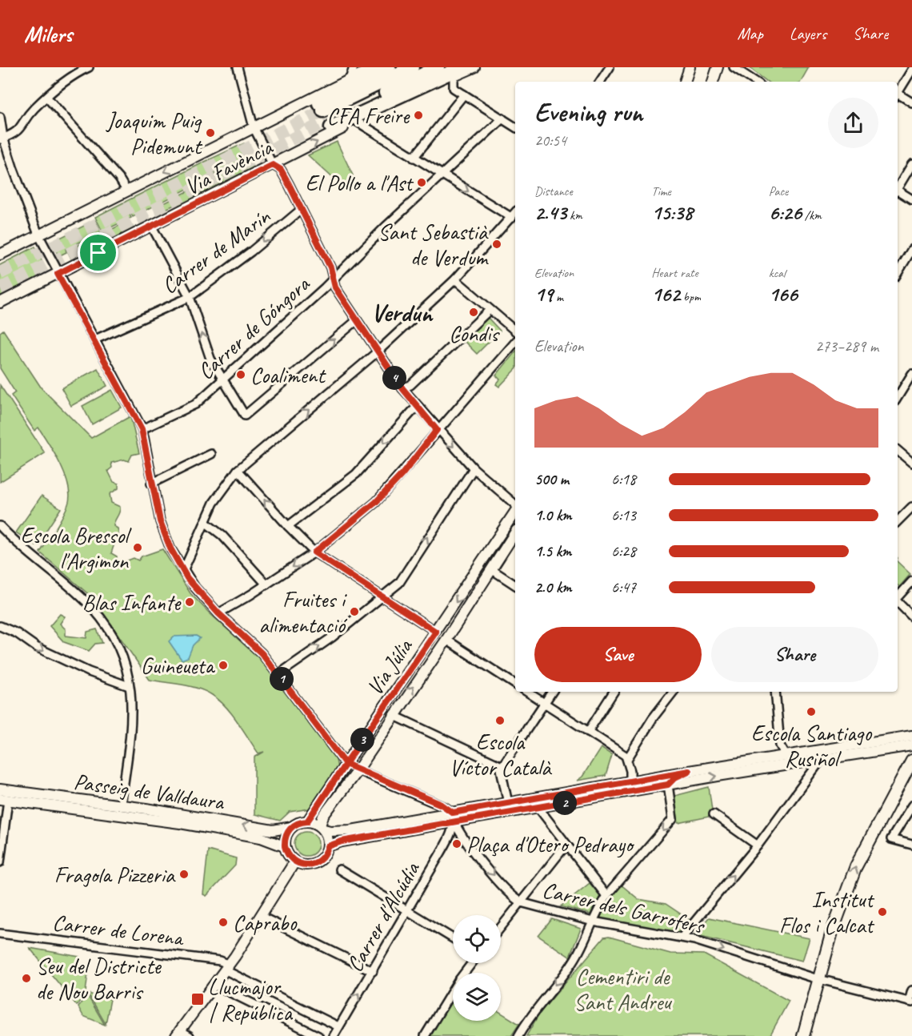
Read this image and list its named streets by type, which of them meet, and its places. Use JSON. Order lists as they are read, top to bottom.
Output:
{
  "streets": {
    "main road": ["Via Favència", "Via Júlia", "Passeig de Valldaura"],
    "street": [
      "Carrer de Marín",
      "Carrer de Góngora",
      "Carrer dels Garrofers",
      "Carrer d'Alcúdia",
      "Carrer de Lorena"
    ]
  },
  "crossings": [
    ["Via Júlia", "Passeig de Valldaura"],
    ["Carrer dels Garrofers", "Carrer d'Alcúdia"],
    ["Carrer d'Alcúdia", "Carrer de Lorena"]
  ],
  "one_way": ["Carrer de Marín", "Carrer dels Garrofers"],
  "districts": ["Verdun"],
  "parks": ["Cementiri de Sant Andreu"],
  "places": {
    "other": [
      "CFA Freire",
      "Joaquim Puig Pidemunt",
      "El Pollo a l'Ast",
      "Sant Sebastià de Verdum",
      "Condis",
      "Coaliment",
      "Escola Bressol l'Argimon",
      "Blas Infante",
      "Fruites i alimentació",
      "Guineueta",
      "Escola Santiago Rusiñol",
      "Escola Víctor Català",
      "Plaça d'Otero Pedrayo",
      "Fragola Pizzeria",
      "Institut Flos i Calcat",
      "Caprabo",
      "Seu del Districte de Nou Barris"
    ],
    "transit": ["Llucmajor | República"]
  },
  "page": {
    "header": "Milers",
    "nav": ["Map", "Layers", "Share"],
    "heading": ["Evening run", "20:54"],
    "stats": [
      ["Distance", "2.43 km"],
      ["Time", "15:38"],
      ["Pace", "6:26 /km"],
      ["Elevation", "19 m"],
      ["Heart rate", "162 bpm"],
      ["kcal", "166"]
    ],
    "chart": ["Elevation", "273–289 m"],
    "pins": [
      "4",
      "1",
      "3",
      "2"
    ],
    "list": [
      {
        "name": "500 m",
        "note": "6:18"
      },
      {
        "name": "1.0 km",
        "note": "6:13"
      },
      {
        "name": "1.5 km",
        "note": "6:28"
      },
      {
        "name": "2.0 km",
        "note": "6:47"
      }
    ],
    "buttons": ["Save", "Share"]
  }
}
